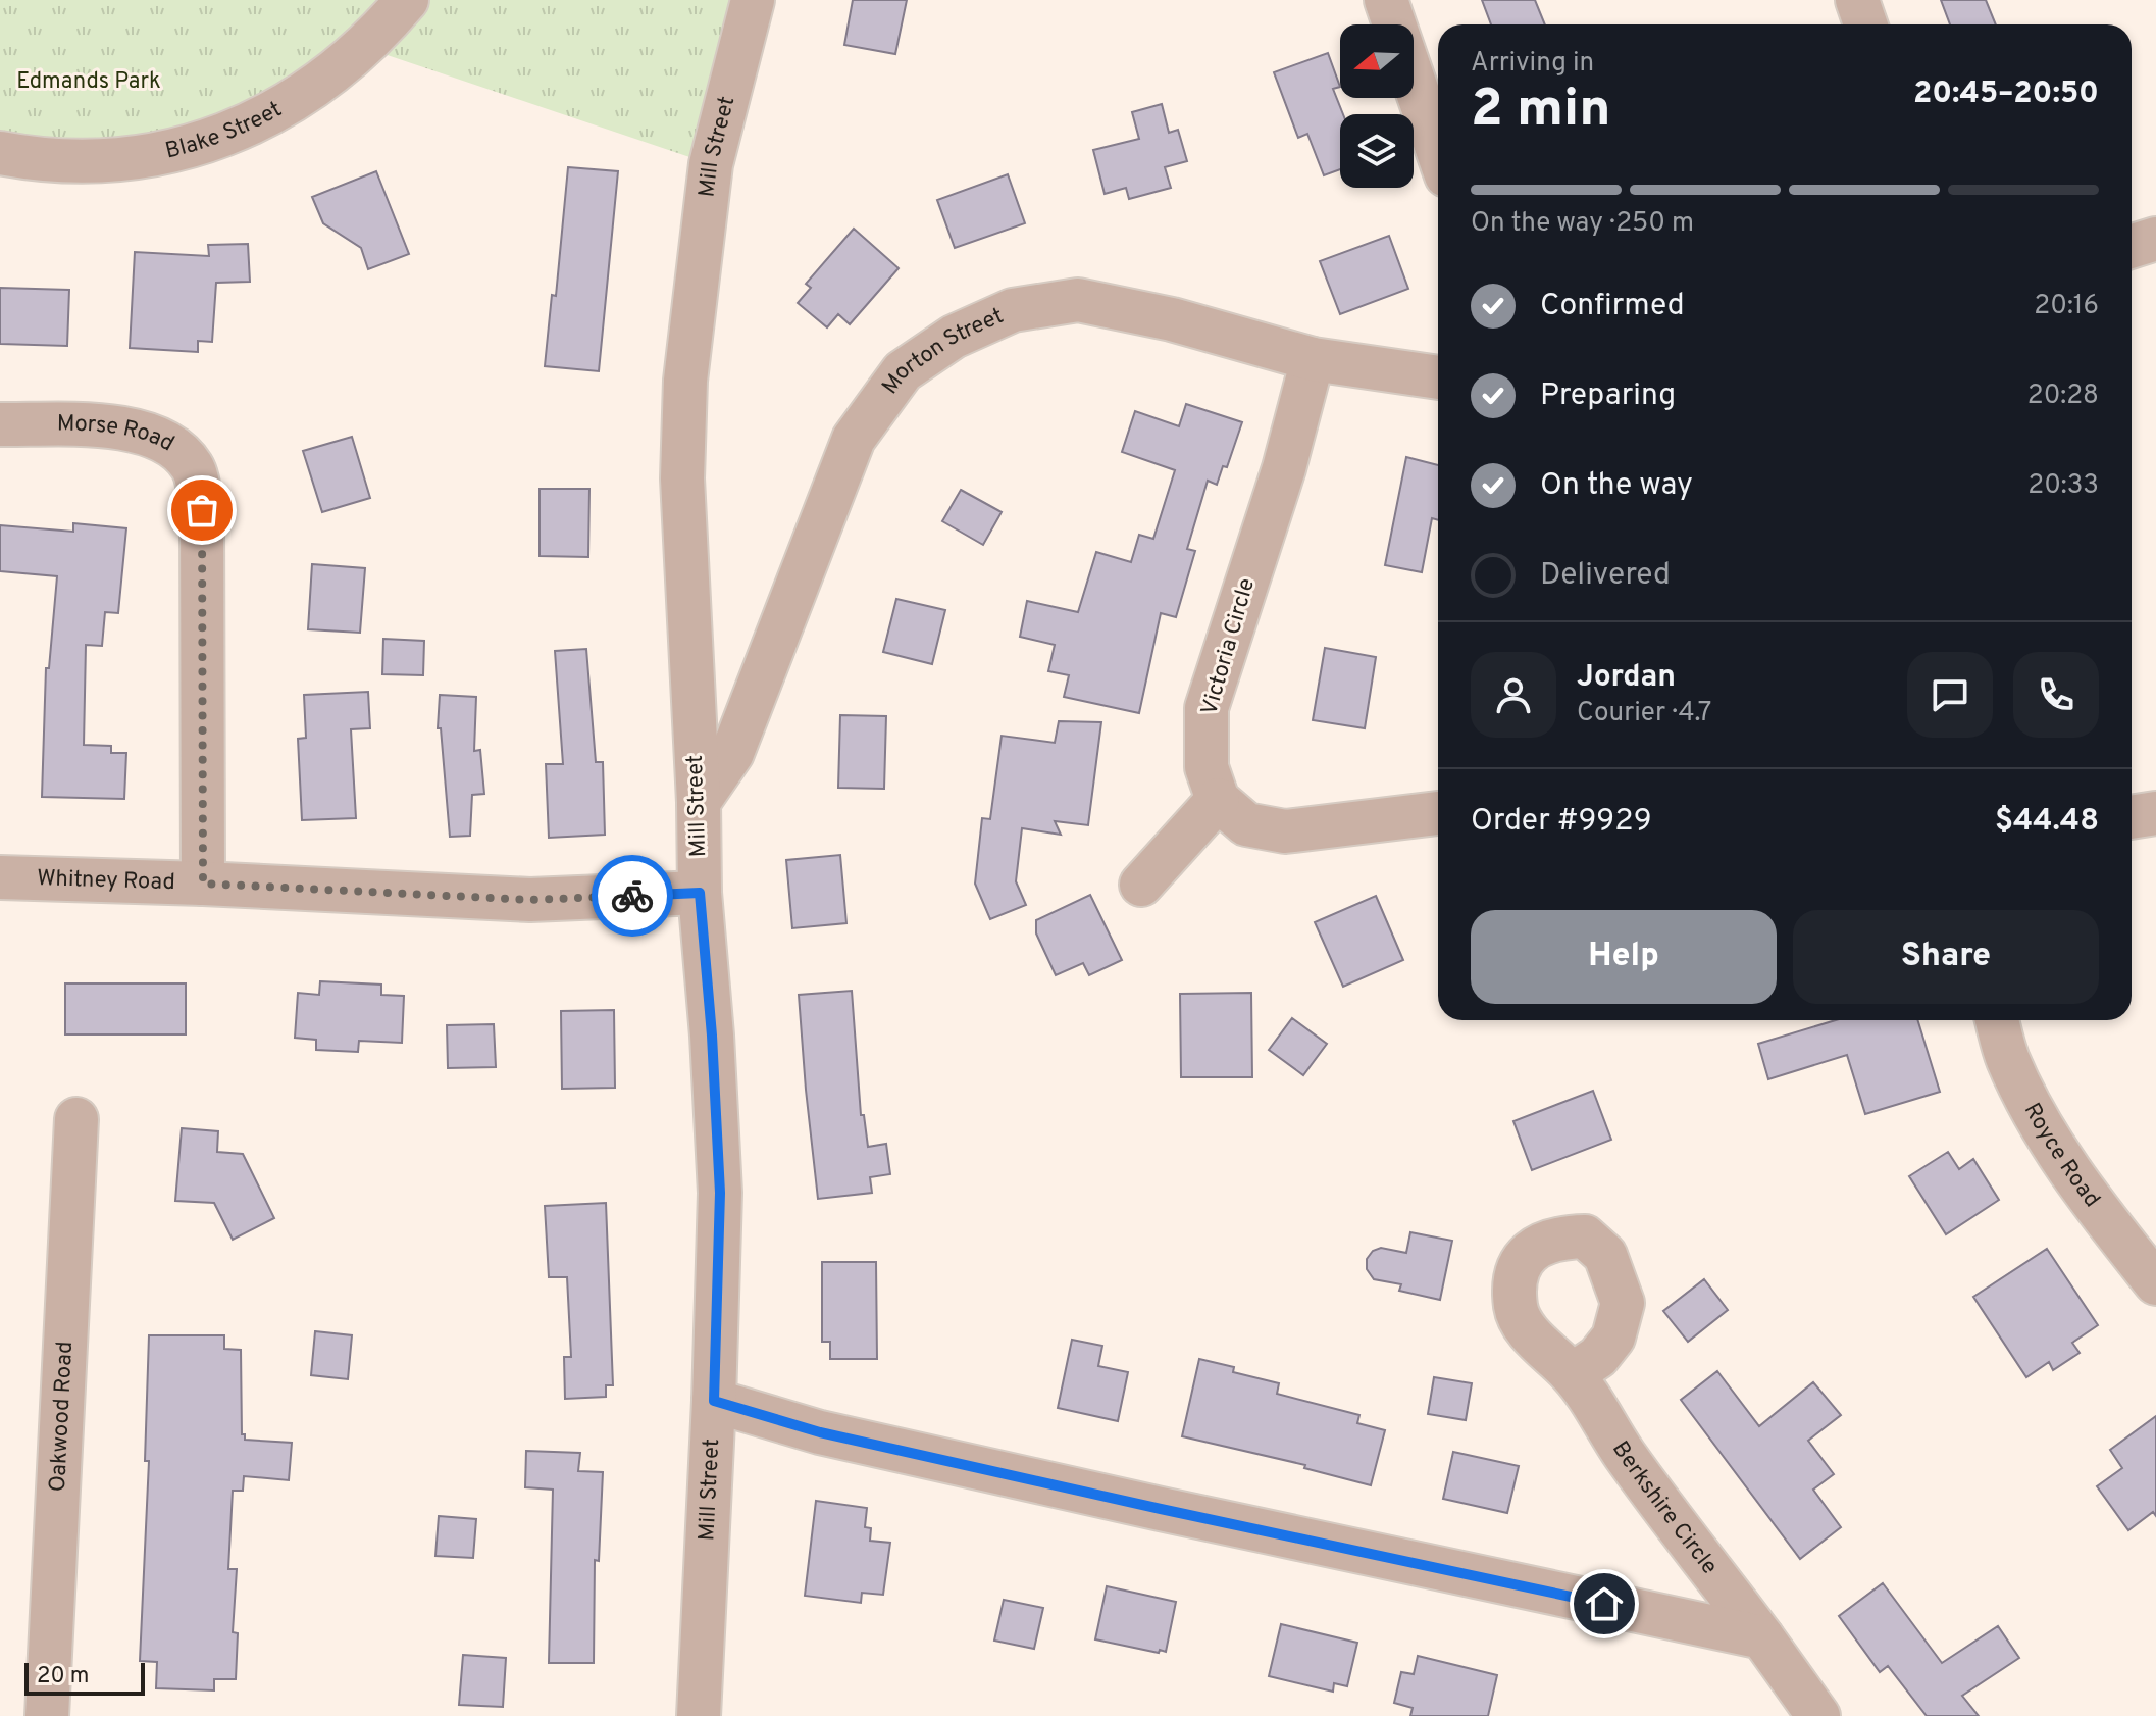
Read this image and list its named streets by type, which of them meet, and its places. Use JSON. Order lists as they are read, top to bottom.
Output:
{
  "streets": {
    "street": [
      "Blake Street",
      "Mill Street",
      "Morton Street",
      "Morse Road",
      "Victoria Circle",
      "Whitney Road",
      "Royce Road",
      "Oakwood Road",
      "Berkshire Circle"
    ]
  },
  "crossings": [
    ["Mill Street", "Morton Street"],
    ["Mill Street", "Whitney Road"],
    ["Morton Street", "Victoria Circle"],
    ["Morse Road", "Whitney Road"]
  ],
  "parks": ["Edmands Park"],
  "scale_bar": "20 m",
  "north": "left",
  "page": {
    "heading": ["2 min", "Arriving in", "20:45–20:50"],
    "panel": [
      "Jordan",
      "Courier · 4.7",
      "Order #9929",
      "$44.48"
    ],
    "bar": "On the way · 250 m",
    "list": [
      ["Confirmed", "20:16"],
      ["Preparing", "20:28"],
      ["On the way", "20:33"],
      "Delivered"
    ],
    "buttons": ["Help", "Share"],
    "scale": "20 m"
  }
}
